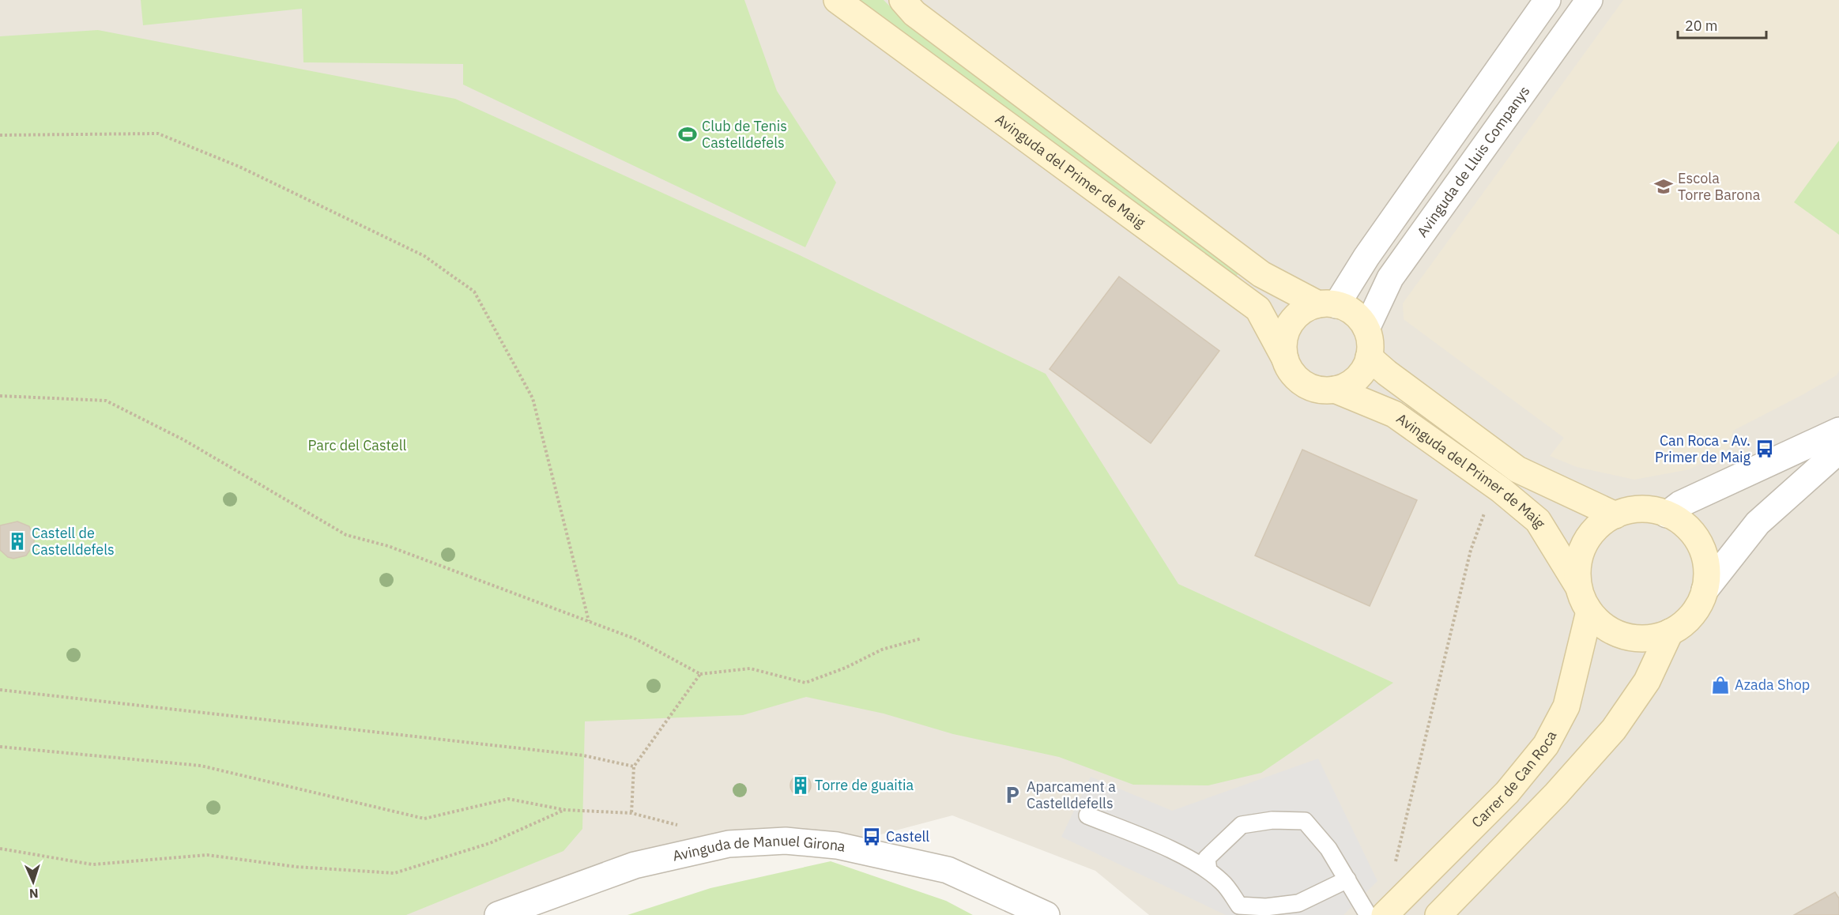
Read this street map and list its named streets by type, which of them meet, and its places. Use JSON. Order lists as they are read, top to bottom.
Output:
{
  "streets": {
    "street": [
      "Avinguda de Lluis Companys",
      "Avinguda del Primer de Maig",
      "Carrer de Can Roca",
      "Avinguda de Manuel Girona"
    ]
  },
  "crossings": [
    ["Avinguda de Lluis Companys", "Avinguda del Primer de Maig"],
    ["Avinguda del Primer de Maig", "Carrer de Can Roca"]
  ],
  "parks": ["Parc del Castell"],
  "places": {
    "sports": ["Club de Tenis Castelldefels"],
    "school or university": ["Escola Torre Barona"],
    "bus stop": ["Can Roca - Av. Primer de Maig", "Castell"],
    "building": ["Castell de Castelldefels", "Torre de guaitia"],
    "shop": ["Azada Shop"],
    "parking": ["Aparcament a Castelldefells"]
  },
  "scale_bar": "20 m",
  "north": "bottom"
}
